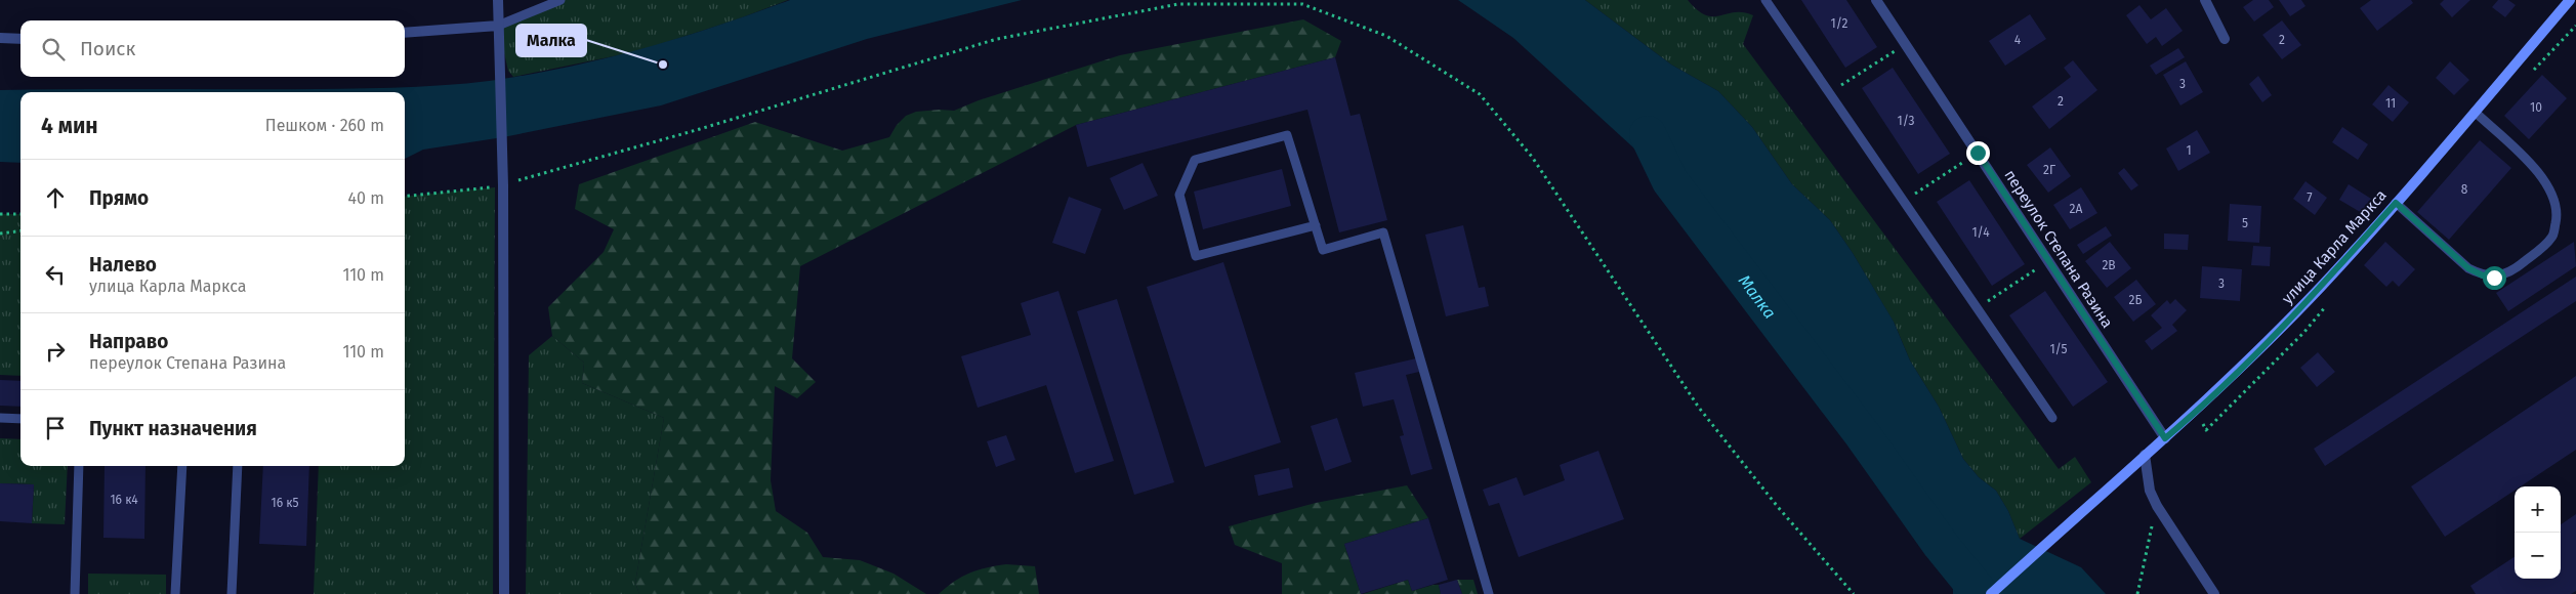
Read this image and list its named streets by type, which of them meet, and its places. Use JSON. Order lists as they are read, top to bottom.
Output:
{
  "streets": {
    "street": ["улица Карла Маркса", "переулок Степана Разина"]
  },
  "crossings": [
    ["улица Карла Маркса", "переулок Степана Разина"]
  ],
  "water": ["Малка"],
  "places": ["Малка"],
  "house_numbers": [
    "1/2",
    "4",
    "2",
    "3",
    "2",
    "11",
    "10",
    "1/3",
    "1",
    "2Г",
    "8",
    "7",
    "2А",
    "5",
    "1/4",
    "2В",
    "3",
    "2Б",
    "1/5",
    "16 к4",
    "16 к5"
  ],
  "page": {
    "search": "Поиск",
    "heading": ["4 мин", "Пешком · 260 m"],
    "list": [
      ["Прямо", "40 m"],
      ["Налево", "улица Карла Маркса", "110 m"],
      ["Направо", "переулок Степана Разина", "110 m"],
      "Пункт назначения"
    ],
    "map_buttons": ["+", "−"]
  }
}
